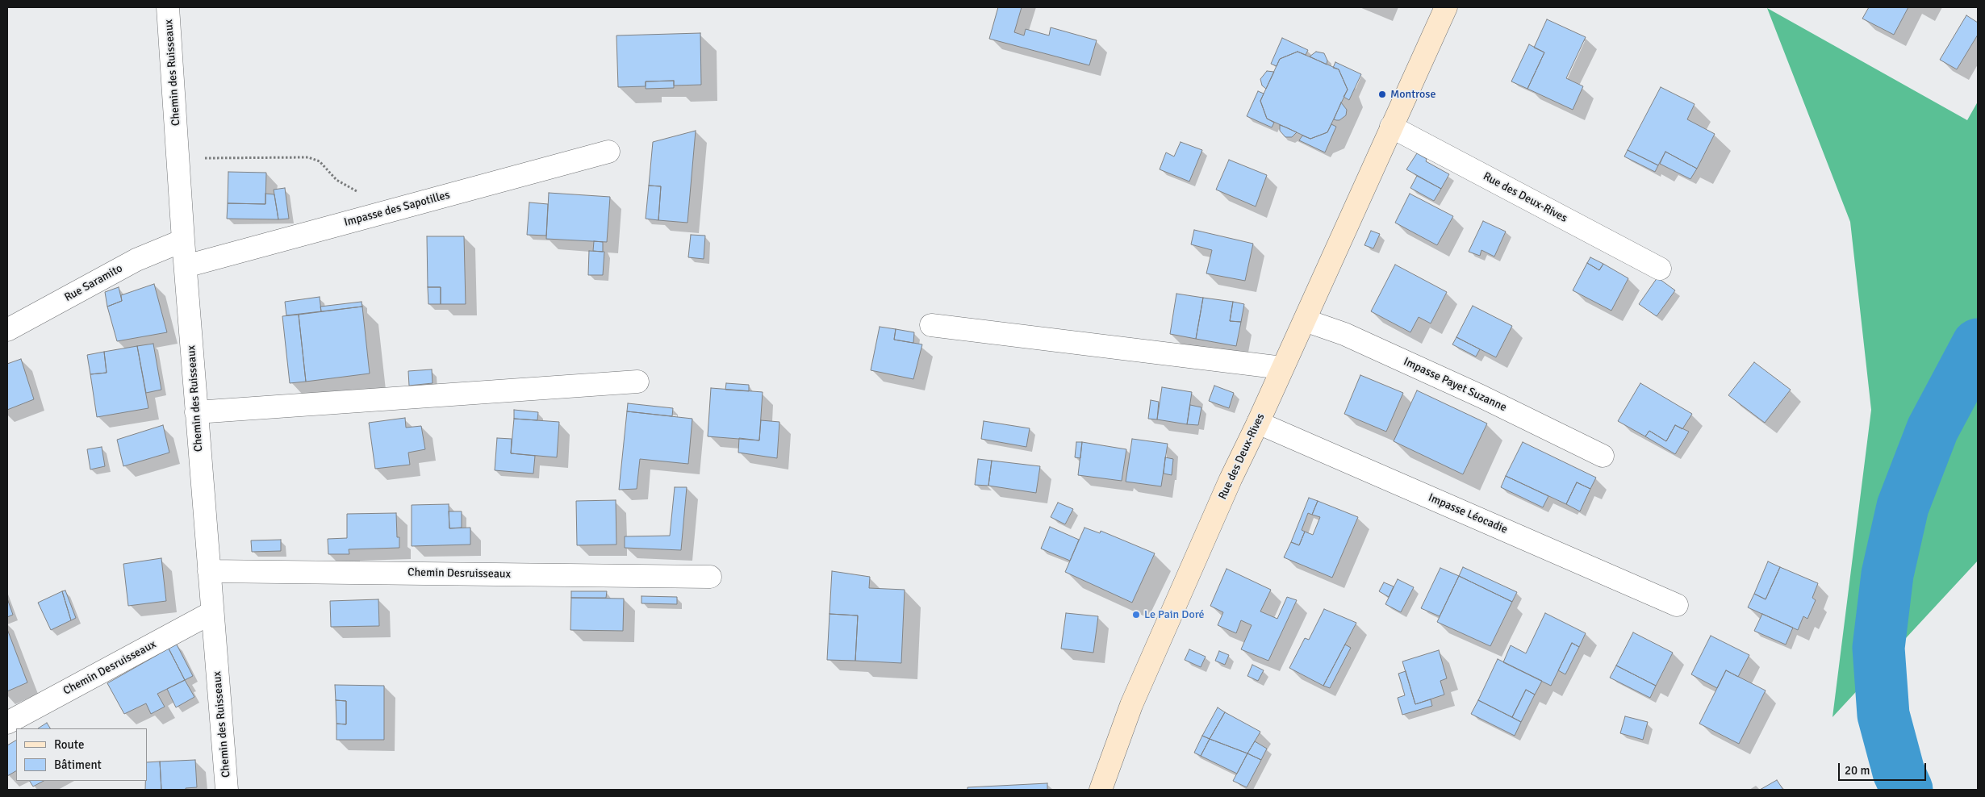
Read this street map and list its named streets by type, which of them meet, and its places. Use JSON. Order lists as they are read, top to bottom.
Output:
{
  "streets": {
    "street": [
      "Chemin des Ruisseaux",
      "Rue des Deux-Rives",
      "Impasse des Sapotilles",
      "Rue Saramito",
      "Impasse Payet Suzanne",
      "Impasse Léocadie",
      "Chemin Desruisseaux"
    ]
  },
  "crossings": [
    ["Chemin des Ruisseaux", "Impasse des Sapotilles"],
    ["Chemin des Ruisseaux", "Rue Saramito"],
    ["Chemin des Ruisseaux", "Chemin Desruisseaux"],
    ["Rue des Deux-Rives", "Impasse Payet Suzanne"],
    ["Rue des Deux-Rives", "Impasse Léocadie"]
  ],
  "places": ["Montrose", "Le Pain Doré"],
  "legend": ["Route", "Bâtiment"],
  "scale_bar": "20 m"
}
